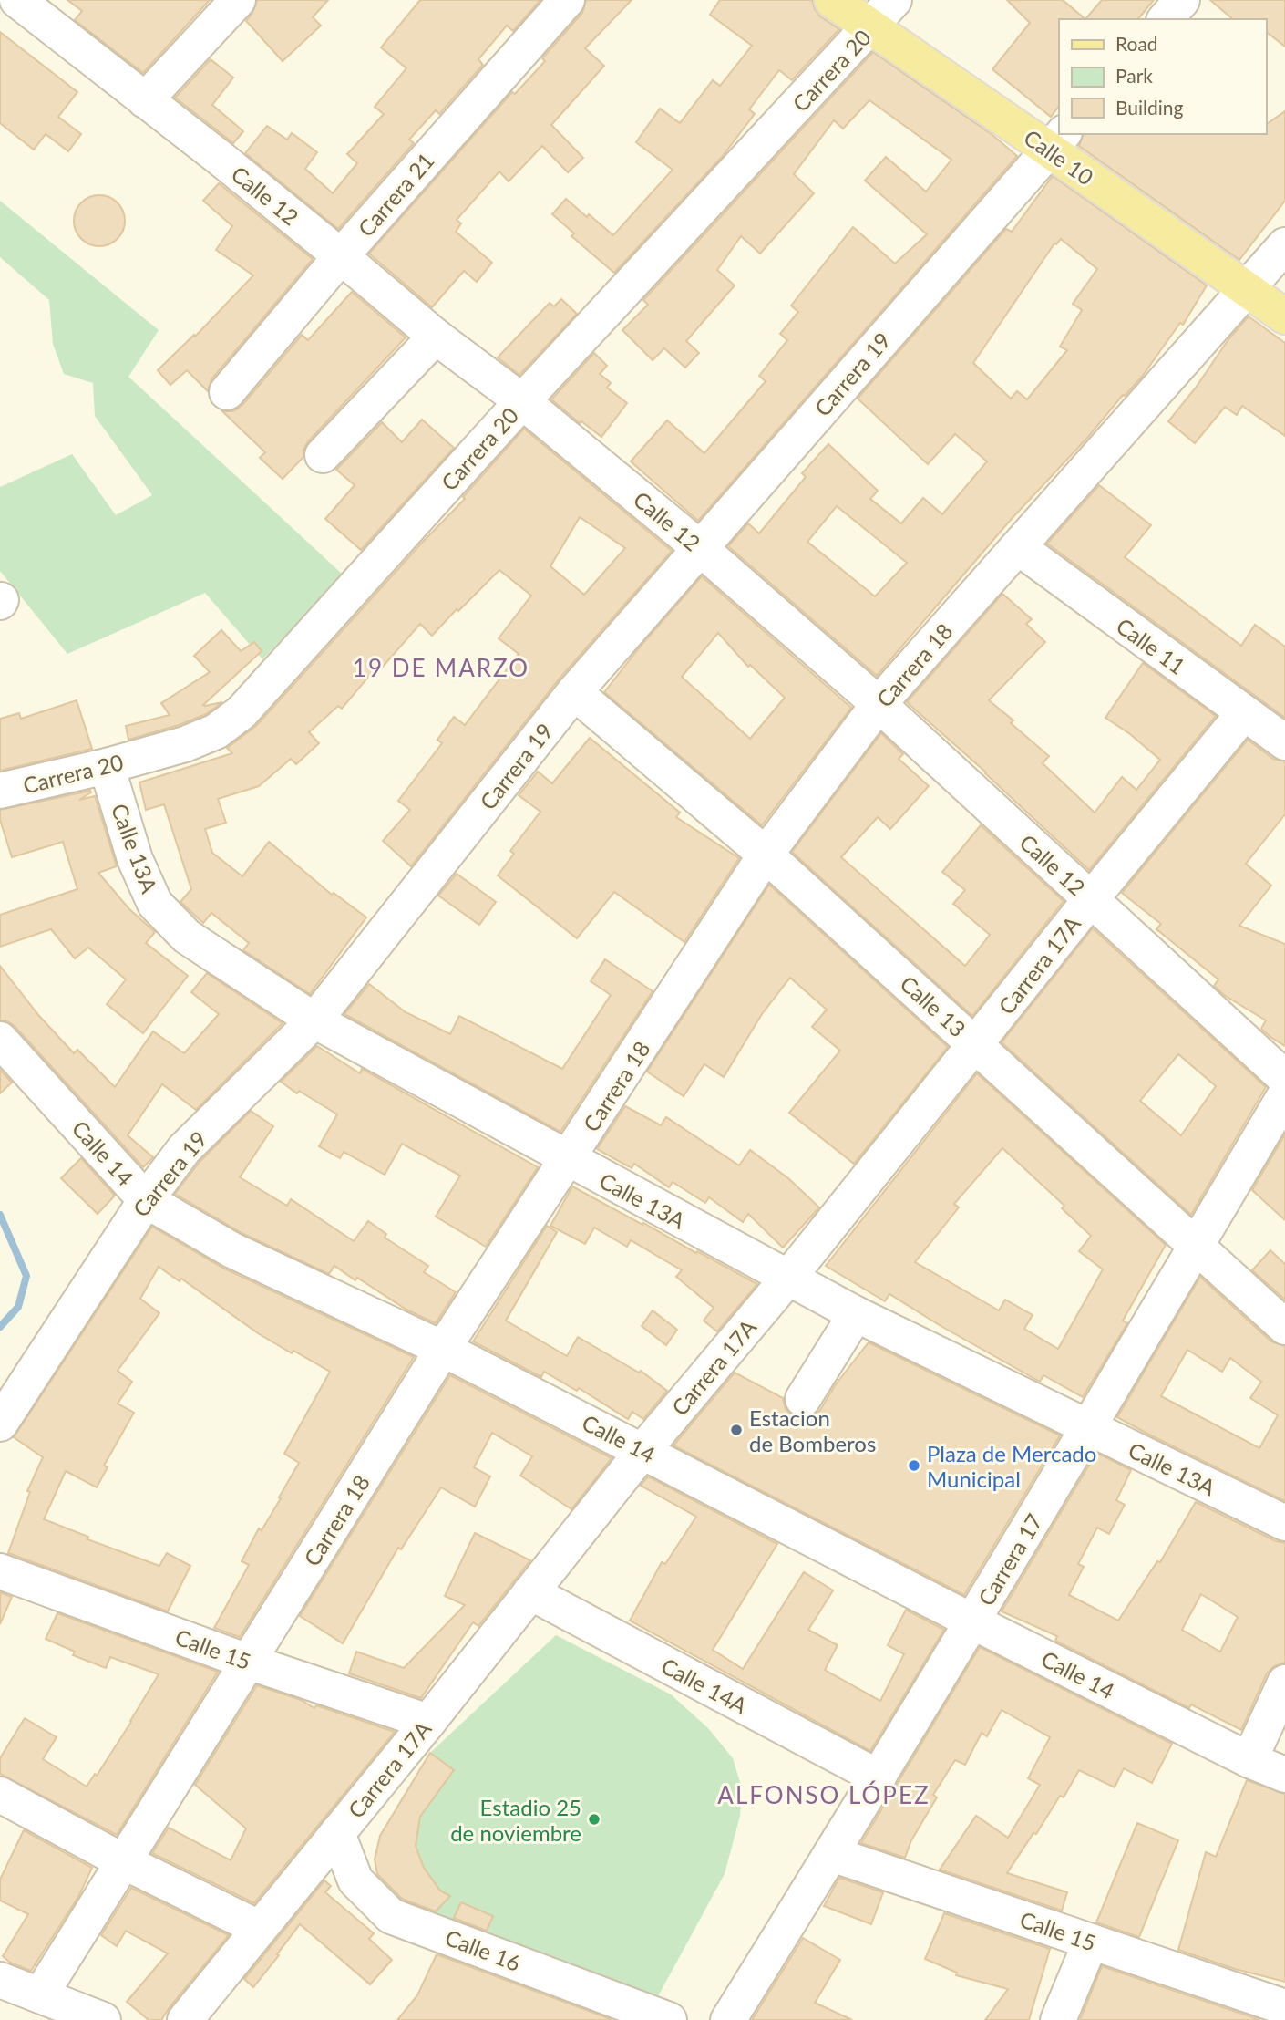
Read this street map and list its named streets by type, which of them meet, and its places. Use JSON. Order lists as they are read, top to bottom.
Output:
{
  "streets": {
    "main road": ["Calle 10"],
    "street": [
      "Carrera 20",
      "Carrera 21",
      "Calle 12",
      "Carrera 19",
      "Calle 11",
      "Carrera 18",
      "Calle 13A",
      "Carrera 17A",
      "Calle 13",
      "Calle 14",
      "Carrera 17",
      "Calle 15",
      "Calle 14A",
      "Calle 16"
    ]
  },
  "crossings": [
    ["Carrera 20", "Calle 10"],
    ["Carrera 20", "Calle 12"],
    ["Carrera 20", "Calle 13A"],
    ["Calle 10", "Carrera 19"],
    ["Calle 10", "Carrera 18"],
    ["Carrera 21", "Calle 12"],
    ["Calle 12", "Carrera 19"],
    ["Calle 12", "Carrera 18"],
    ["Calle 12", "Carrera 17A"],
    ["Carrera 19", "Calle 13A"],
    ["Carrera 19", "Calle 13"],
    ["Carrera 19", "Calle 14"],
    ["Calle 11", "Carrera 18"],
    ["Calle 11", "Carrera 17A"],
    ["Carrera 18", "Calle 13A"],
    ["Carrera 18", "Calle 13"],
    ["Carrera 18", "Calle 14"],
    ["Carrera 18", "Calle 15"],
    ["Calle 13A", "Carrera 17A"],
    ["Calle 13A", "Carrera 17"],
    ["Carrera 17A", "Calle 13"],
    ["Carrera 17A", "Calle 14"],
    ["Carrera 17A", "Calle 15"],
    ["Carrera 17A", "Calle 14A"],
    ["Carrera 17A", "Calle 16"],
    ["Calle 13", "Carrera 17"],
    ["Calle 14", "Carrera 17"],
    ["Carrera 17", "Calle 15"],
    ["Carrera 17", "Calle 14A"]
  ],
  "districts": ["19 DE MARZO", "ALFONSO LÓPEZ"],
  "places": ["Estacion de Bomberos", "Plaza de Mercado Municipal", "Estadio 25 de noviembre"],
  "legend": ["Road", "Park", "Building"]
}
